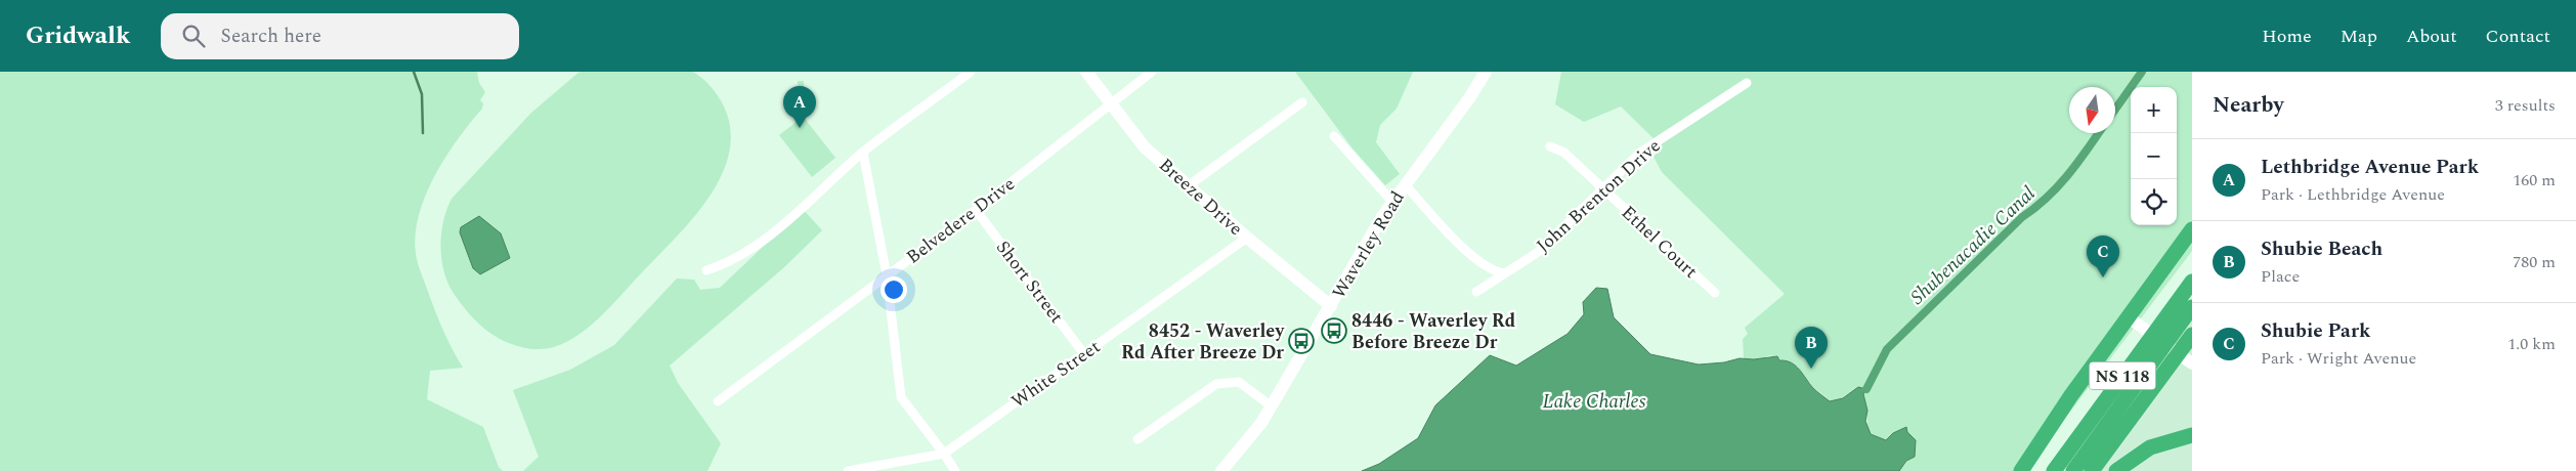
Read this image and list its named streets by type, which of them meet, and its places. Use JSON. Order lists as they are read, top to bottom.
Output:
{
  "streets": {
    "highway": ["NS 118"],
    "main road": ["Breeze Drive", "Waverley Road"],
    "street": [
      "John Brenton Drive",
      "Belvedere Drive",
      "Ethel Court",
      "Short Street",
      "White Street"
    ]
  },
  "crossings": [
    ["John Brenton Drive", "Ethel Court"],
    ["Breeze Drive", "Belvedere Drive"],
    ["Breeze Drive", "Waverley Road"],
    ["Breeze Drive", "White Street"],
    ["Belvedere Drive", "Short Street"],
    ["Short Street", "White Street"]
  ],
  "water": ["Shubenacadie Canal", "Lake Charles"],
  "places": {
    "bus stop": ["8446 - Waverley Rd Before Breeze Dr", "8452 - Waverley Rd After Breeze Dr"]
  },
  "north": "bottom",
  "page": {
    "header": "Gridwalk",
    "search": "Search here",
    "nav": [
      "Home",
      "Map",
      "About",
      "Contact"
    ],
    "heading": ["Nearby", "3 results"],
    "pins": ["A", "C", "B"],
    "map_buttons": ["+", "−"],
    "list": [
      {
        "mark": "A",
        "name": "Lethbridge Avenue Park",
        "note": "Park · Lethbridge Avenue",
        "value": "160 m"
      },
      {
        "mark": "B",
        "name": "Shubie Beach",
        "note": "Place",
        "value": "780 m"
      },
      {
        "mark": "C",
        "name": "Shubie Park",
        "note": "Park · Wright Avenue",
        "value": "1.0 km"
      }
    ]
  }
}
